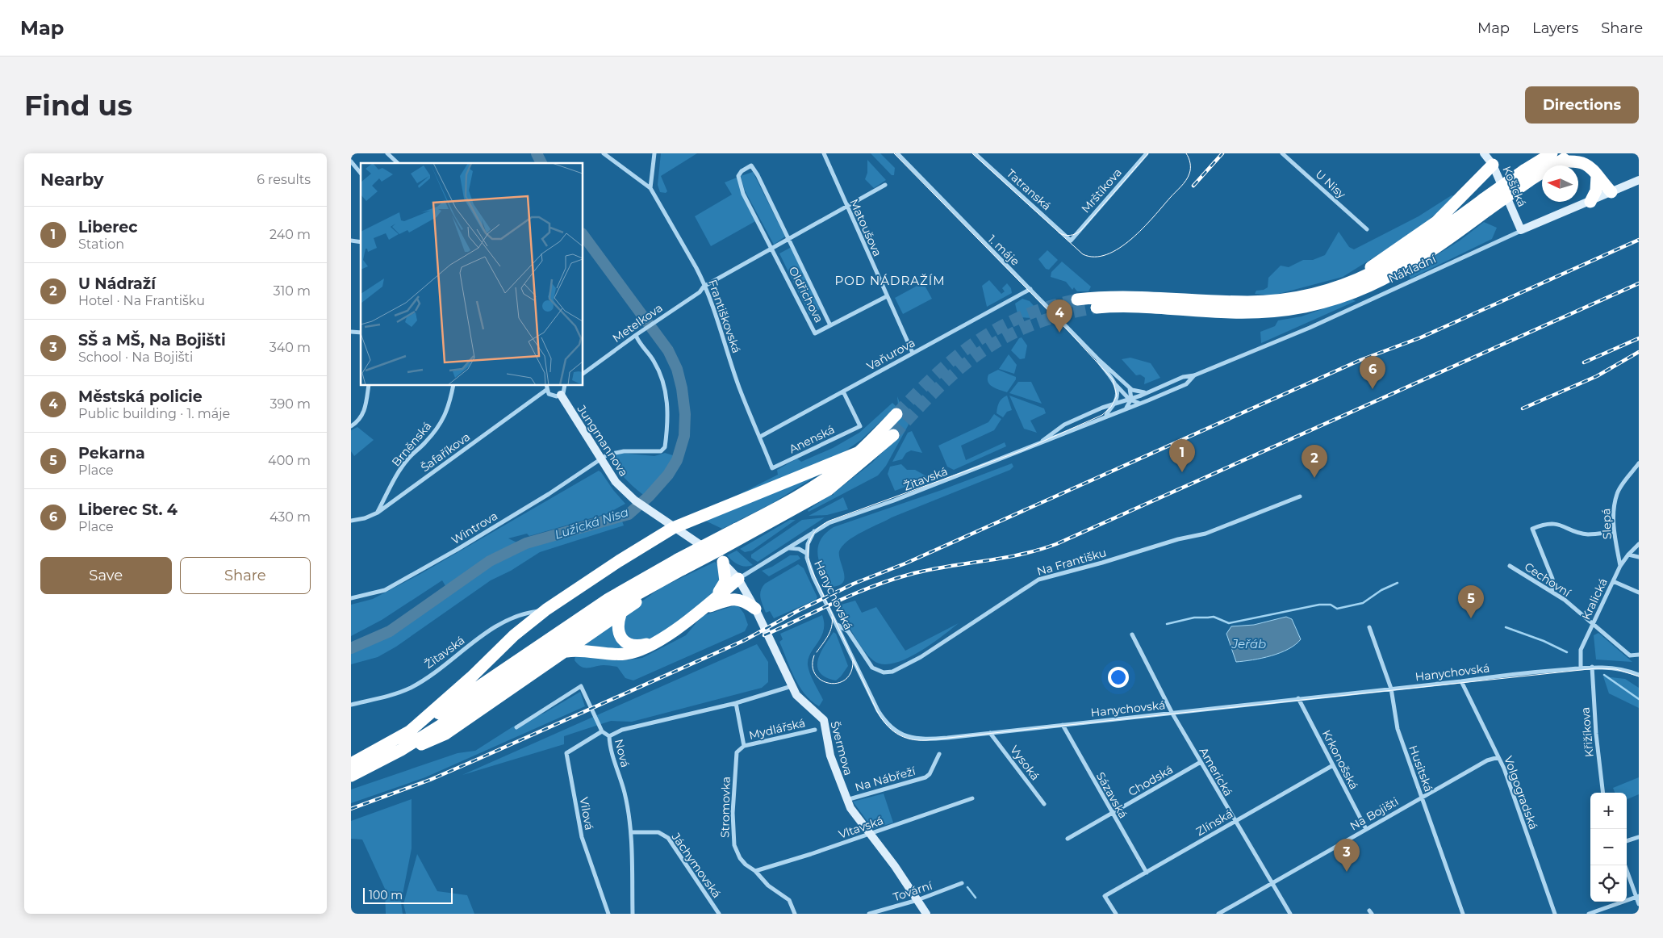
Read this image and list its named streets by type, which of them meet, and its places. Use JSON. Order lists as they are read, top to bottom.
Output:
{
  "streets": {
    "street": [
      "U Nisy",
      "Košická",
      "Tatranská",
      "Mrštíkova",
      "Matoušova",
      "1. máje",
      "Nákladní",
      "Oldřichova",
      "Františkovská",
      "Metelkova",
      "Vaňurova",
      "Anenská",
      "Jungmannova",
      "Brněnská",
      "Šafaříkova",
      "Žitavská",
      "Slepá",
      "Wintrova",
      "Na Františku",
      "Cechovní",
      "Hanychovská",
      "Kralická",
      "Mydlářská",
      "Křižíkova",
      "Švermova",
      "Nová",
      "Krkonošská",
      "Vysoká",
      "Husitská",
      "Americká",
      "Na Nábřeží",
      "Chodská",
      "Volgogradská",
      "Sázavská",
      "Stromovka",
      "Vilová",
      "Na Bojišti",
      "Zlínská",
      "Vltavská",
      "Jáchymovská",
      "Tovární"
    ]
  },
  "crossings": [
    ["Košická", "Nákladní"],
    ["Tatranská", "Mrštíkova"],
    ["Matoušova", "Oldřichova"],
    ["Matoušova", "Vaňurova"],
    ["1. máje", "Nákladní"],
    ["1. máje", "Vaňurova"],
    ["1. máje", "Žitavská"],
    ["Nákladní", "Žitavská"],
    ["Františkovská", "Metelkova"],
    ["Františkovská", "Vaňurova"],
    ["Františkovská", "Anenská"],
    ["Metelkova", "Wintrova"],
    ["Vaňurova", "Anenská"],
    ["Jungmannova", "Wintrova"],
    ["Jungmannova", "Švermova"],
    ["Brněnská", "Šafaříkova"],
    ["Žitavská", "Hanychovská"],
    ["Žitavská", "Švermova"],
    ["Slepá", "Kralická"],
    ["Na Františku", "Hanychovská"],
    ["Cechovní", "Kralická"],
    ["Hanychovská", "Kralická"],
    ["Hanychovská", "Křižíkova"],
    ["Hanychovská", "Krkonošská"],
    ["Hanychovská", "Vysoká"],
    ["Hanychovská", "Husitská"],
    ["Hanychovská", "Americká"],
    ["Hanychovská", "Volgogradská"],
    ["Hanychovská", "Sázavská"],
    ["Mydlářská", "Stromovka"],
    ["Švermova", "Nová"],
    ["Švermova", "Na Nábřeží"],
    ["Švermova", "Vltavská"],
    ["Švermova", "Tovární"],
    ["Nová", "Jáchymovská"],
    ["Krkonošská", "Na Bojišti"],
    ["Krkonošská", "Zlínská"],
    ["Husitská", "Na Bojišti"],
    ["Americká", "Chodská"],
    ["Americká", "Na Bojišti"],
    ["Americká", "Zlínská"],
    ["Chodská", "Sázavská"],
    ["Volgogradská", "Na Bojišti"],
    ["Sázavská", "Zlínská"],
    ["Stromovka", "Vltavská"]
  ],
  "districts": ["POD NÁDRAŽÍM"],
  "water": ["Lužická Nisa", "Jeřáb"],
  "scale_bar": "100 m",
  "north": "left",
  "page": {
    "header": "Map",
    "nav": ["Map", "Layers", "Share"],
    "buttons": [
      "Directions",
      ["Save", "Share"]
    ],
    "title": "Find us",
    "heading": ["Nearby", "6 results"],
    "list": [
      {
        "mark": "1",
        "name": "Liberec",
        "note": "Station",
        "value": "240 m"
      },
      {
        "mark": "2",
        "name": "U Nádraží",
        "note": "Hotel · Na Františku",
        "value": "310 m"
      },
      {
        "mark": "3",
        "name": "SŠ a MŠ, Na Bojišti",
        "note": "School · Na Bojišti",
        "value": "340 m"
      },
      {
        "mark": "4",
        "name": "Městská policie",
        "note": "Public building · 1. máje",
        "value": "390 m"
      },
      {
        "mark": "5",
        "name": "Pekarna",
        "note": "Place",
        "value": "400 m"
      },
      {
        "mark": "6",
        "name": "Liberec St. 4",
        "note": "Place",
        "value": "430 m"
      }
    ],
    "pins": [
      "4",
      "6",
      "1",
      "2",
      "5",
      "3"
    ],
    "map_buttons": ["+", "−"],
    "scale": "100 m"
  }
}
